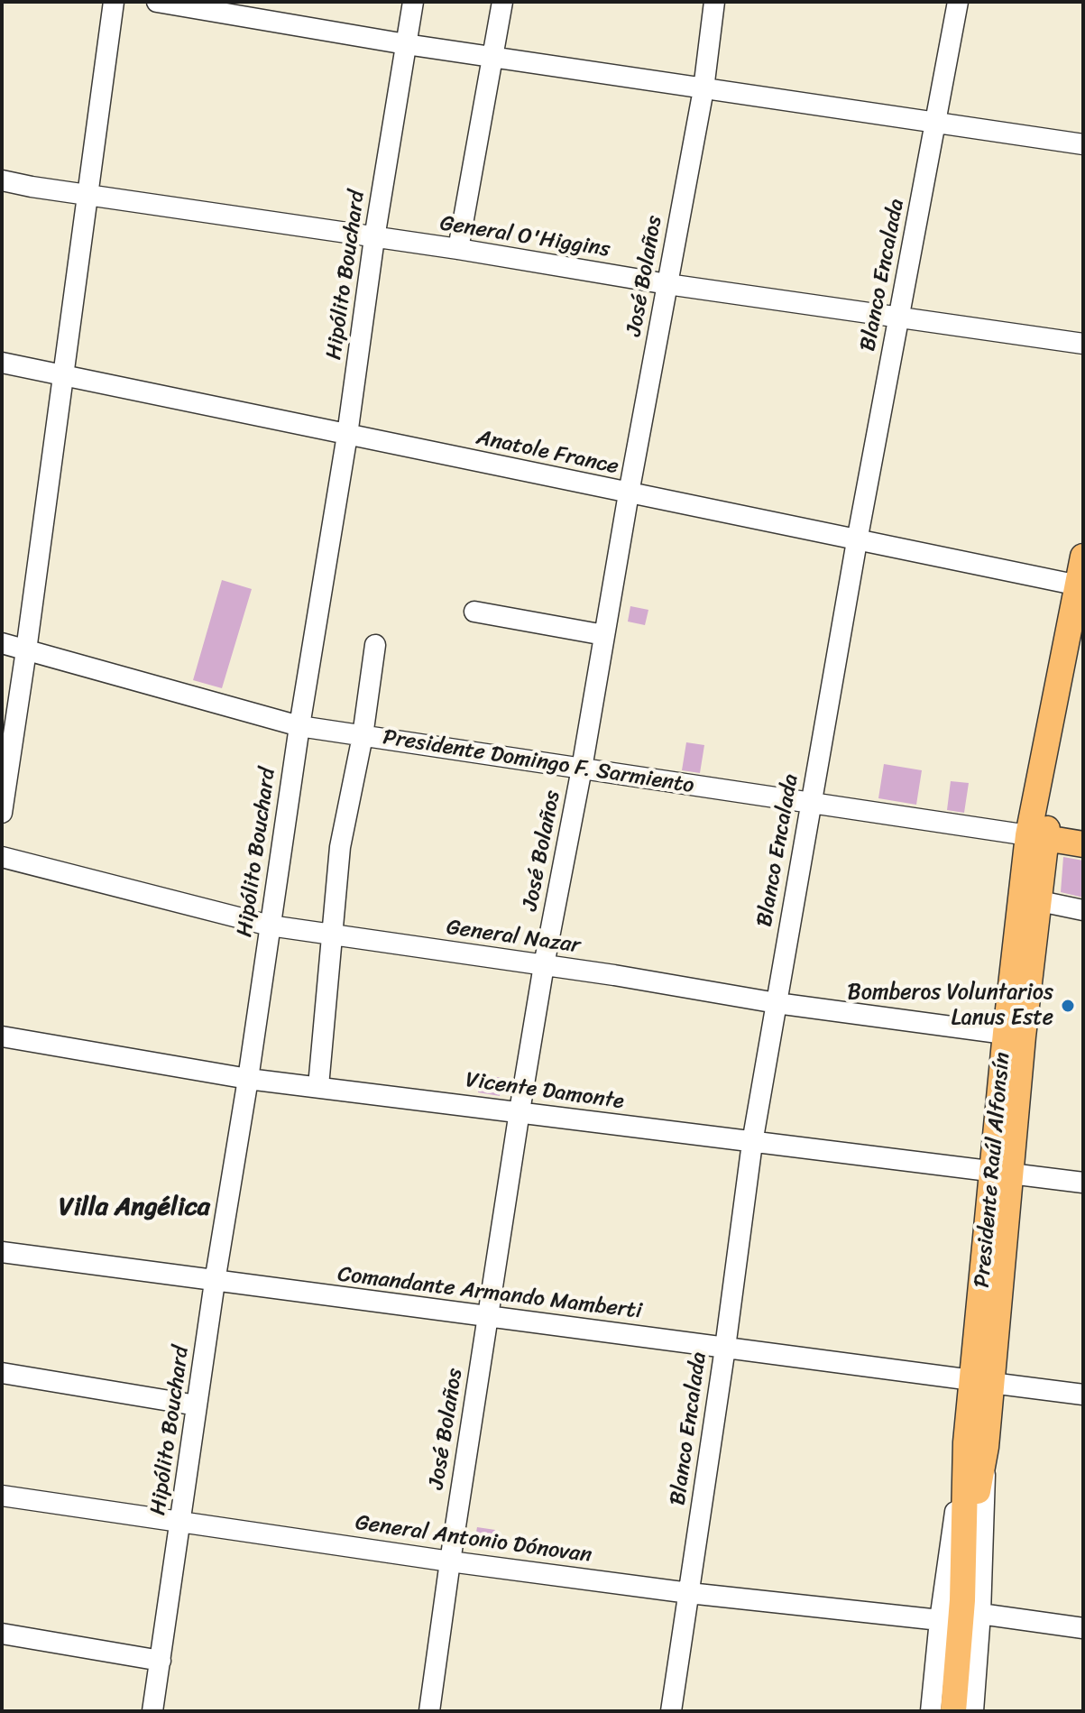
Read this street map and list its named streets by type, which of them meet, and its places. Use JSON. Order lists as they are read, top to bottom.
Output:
{
  "streets": {
    "main road": ["Presidente Domingo F. Sarmiento", "Presidente Raúl Alfonsín"],
    "street": [
      "General O'Higgins",
      "Hipólito Bouchard",
      "Blanco Encalada",
      "José Bolaños",
      "Anatole France",
      "General Nazar",
      "Vicente Damonte",
      "Comandante Armando Mamberti",
      "General Antonio Dónovan"
    ]
  },
  "crossings": [
    ["General O'Higgins", "Hipólito Bouchard"],
    ["General O'Higgins", "Blanco Encalada"],
    ["General O'Higgins", "José Bolaños"],
    ["Hipólito Bouchard", "Anatole France"],
    ["Hipólito Bouchard", "Presidente Domingo F. Sarmiento"],
    ["Hipólito Bouchard", "General Nazar"],
    ["Hipólito Bouchard", "Vicente Damonte"],
    ["Hipólito Bouchard", "Comandante Armando Mamberti"],
    ["Hipólito Bouchard", "General Antonio Dónovan"],
    ["Blanco Encalada", "Anatole France"],
    ["Blanco Encalada", "Presidente Domingo F. Sarmiento"],
    ["Blanco Encalada", "General Nazar"],
    ["Blanco Encalada", "Vicente Damonte"],
    ["Blanco Encalada", "Comandante Armando Mamberti"],
    ["Blanco Encalada", "General Antonio Dónovan"],
    ["José Bolaños", "Anatole France"],
    ["José Bolaños", "Presidente Domingo F. Sarmiento"],
    ["José Bolaños", "General Nazar"],
    ["José Bolaños", "Vicente Damonte"],
    ["José Bolaños", "Comandante Armando Mamberti"],
    ["José Bolaños", "General Antonio Dónovan"],
    ["Anatole France", "Presidente Raúl Alfonsín"],
    ["Presidente Domingo F. Sarmiento", "Presidente Raúl Alfonsín"],
    ["General Nazar", "Presidente Raúl Alfonsín"],
    ["Vicente Damonte", "Presidente Raúl Alfonsín"],
    ["Presidente Raúl Alfonsín", "Comandante Armando Mamberti"],
    ["Presidente Raúl Alfonsín", "General Antonio Dónovan"]
  ],
  "districts": ["Villa Angélica"],
  "places": ["Bomberos Voluntarios Lanus Este"]
}
